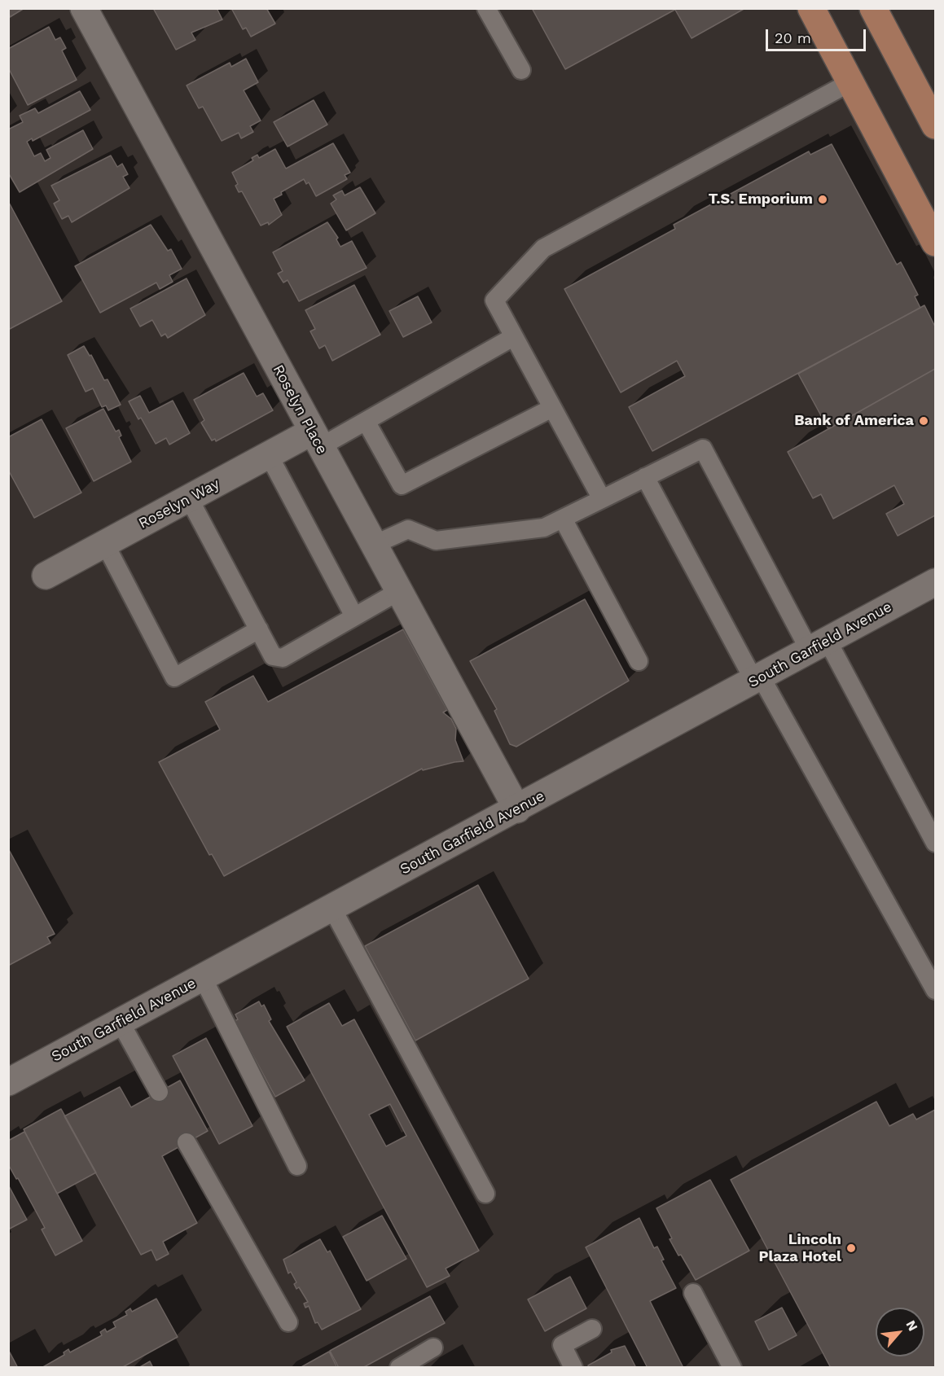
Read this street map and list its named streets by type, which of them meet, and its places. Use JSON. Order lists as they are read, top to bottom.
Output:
{
  "streets": {
    "street": ["Roselyn Place", "Roselyn Way", "South Garfield Avenue"]
  },
  "crossings": [
    ["Roselyn Place", "Roselyn Way"],
    ["Roselyn Place", "South Garfield Avenue"]
  ],
  "places": ["T.S. Emporium", "Bank of America", "Lincoln Plaza Hotel"],
  "scale_bar": "20 m",
  "north": "top right"
}
